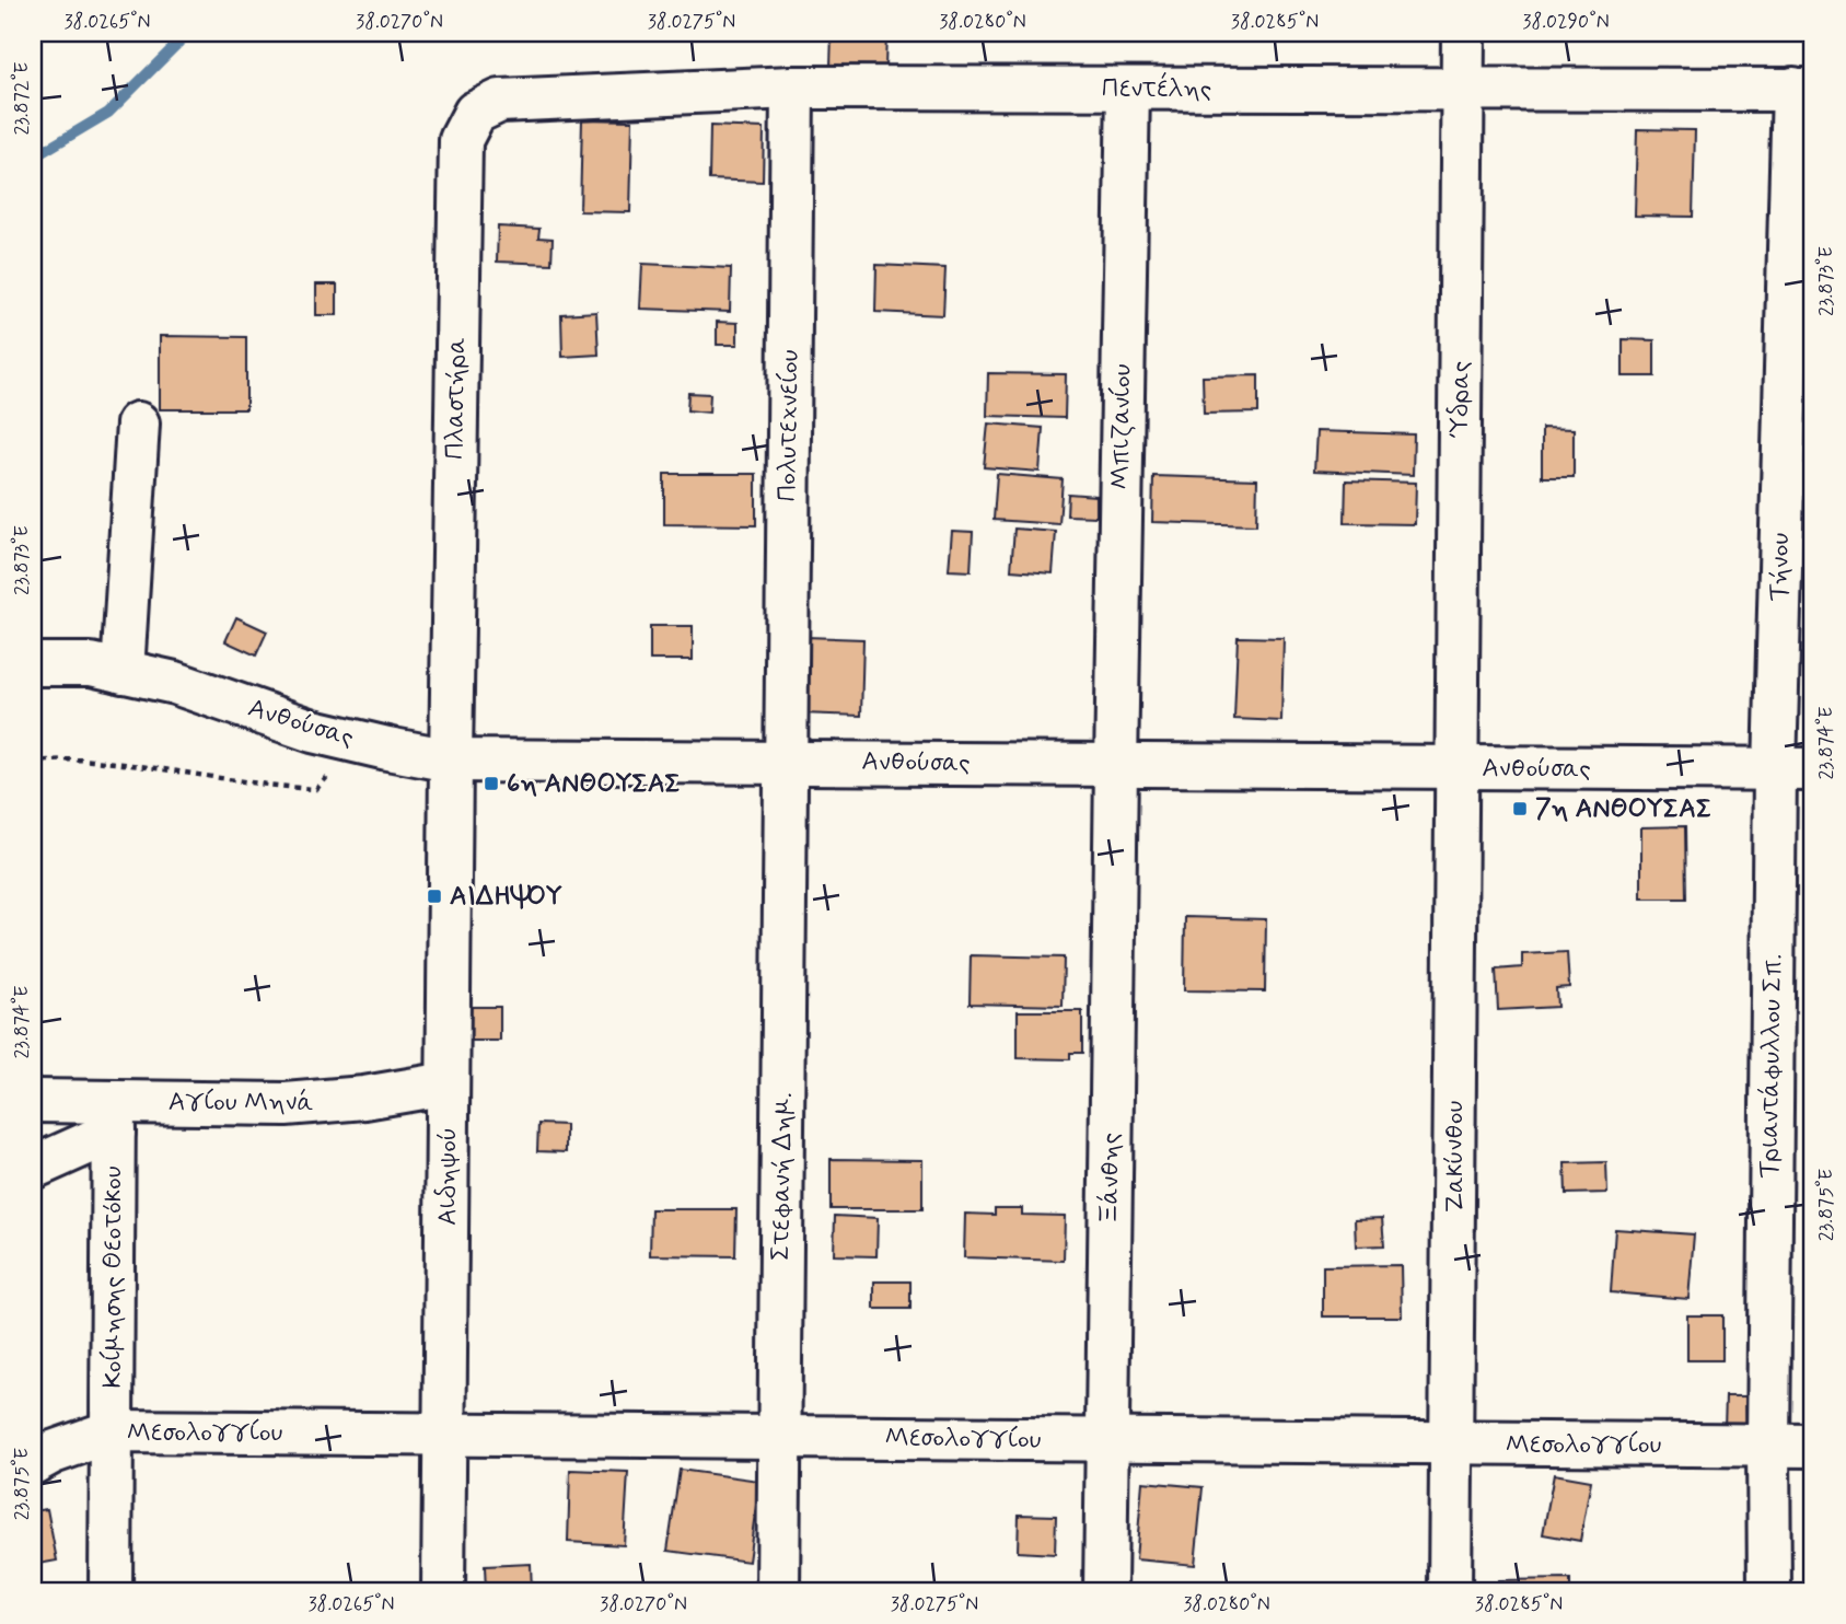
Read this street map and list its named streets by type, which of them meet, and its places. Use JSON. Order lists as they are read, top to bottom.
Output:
{
  "streets": {
    "street": [
      "Πεντέλης",
      "Πλαστήρα",
      "Ύδρας",
      "Πολυτεχνείου",
      "Μπιζανίου",
      "Τήνου",
      "Ανθούσας",
      "Τριαντάφυλλου Σπ.",
      "Αγίου Μηνά",
      "Ζακύνθου",
      "Αιδηψού",
      "Στεφανή Δημ.",
      "Ξάνθης",
      "Κοίμησης Θεοτόκου",
      "Μεσολογγίου"
    ]
  },
  "crossings": [
    ["Πεντέλης", "Πλαστήρα"],
    ["Πεντέλης", "Ύδρας"],
    ["Πεντέλης", "Πολυτεχνείου"],
    ["Πεντέλης", "Μπιζανίου"],
    ["Πεντέλης", "Τήνου"],
    ["Πλαστήρα", "Ανθούσας"],
    ["Πλαστήρα", "Αιδηψού"],
    ["Ύδρας", "Ανθούσας"],
    ["Ύδρας", "Ζακύνθου"],
    ["Πολυτεχνείου", "Ανθούσας"],
    ["Πολυτεχνείου", "Στεφανή Δημ."],
    ["Μπιζανίου", "Ανθούσας"],
    ["Μπιζανίου", "Ξάνθης"],
    ["Τήνου", "Ανθούσας"],
    ["Τήνου", "Τριαντάφυλλου Σπ."],
    ["Ανθούσας", "Τριαντάφυλλου Σπ."],
    ["Ανθούσας", "Ζακύνθου"],
    ["Ανθούσας", "Αιδηψού"],
    ["Ανθούσας", "Στεφανή Δημ."],
    ["Ανθούσας", "Ξάνθης"],
    ["Τριαντάφυλλου Σπ.", "Μεσολογγίου"],
    ["Αγίου Μηνά", "Αιδηψού"],
    ["Αγίου Μηνά", "Κοίμησης Θεοτόκου"],
    ["Ζακύνθου", "Μεσολογγίου"],
    ["Αιδηψού", "Μεσολογγίου"],
    ["Στεφανή Δημ.", "Μεσολογγίου"],
    ["Ξάνθης", "Μεσολογγίου"],
    ["Κοίμησης Θεοτόκου", "Μεσολογγίου"]
  ],
  "places": {
    "transit": ["6η ΑΝΘΟΥΣΑΣ", "7η ΑΝΘΟΥΣΑΣ", "ΑΙΔΗΨΟΥ"]
  },
  "coordinates": [
    "38.0265°N",
    "38.0270°N",
    "38.0275°N",
    "38.0280°N",
    "38.0285°N",
    "38.0290°N",
    "23.872°E",
    "23.873°E",
    "23.874°E",
    "23.875°E"
  ]
}
